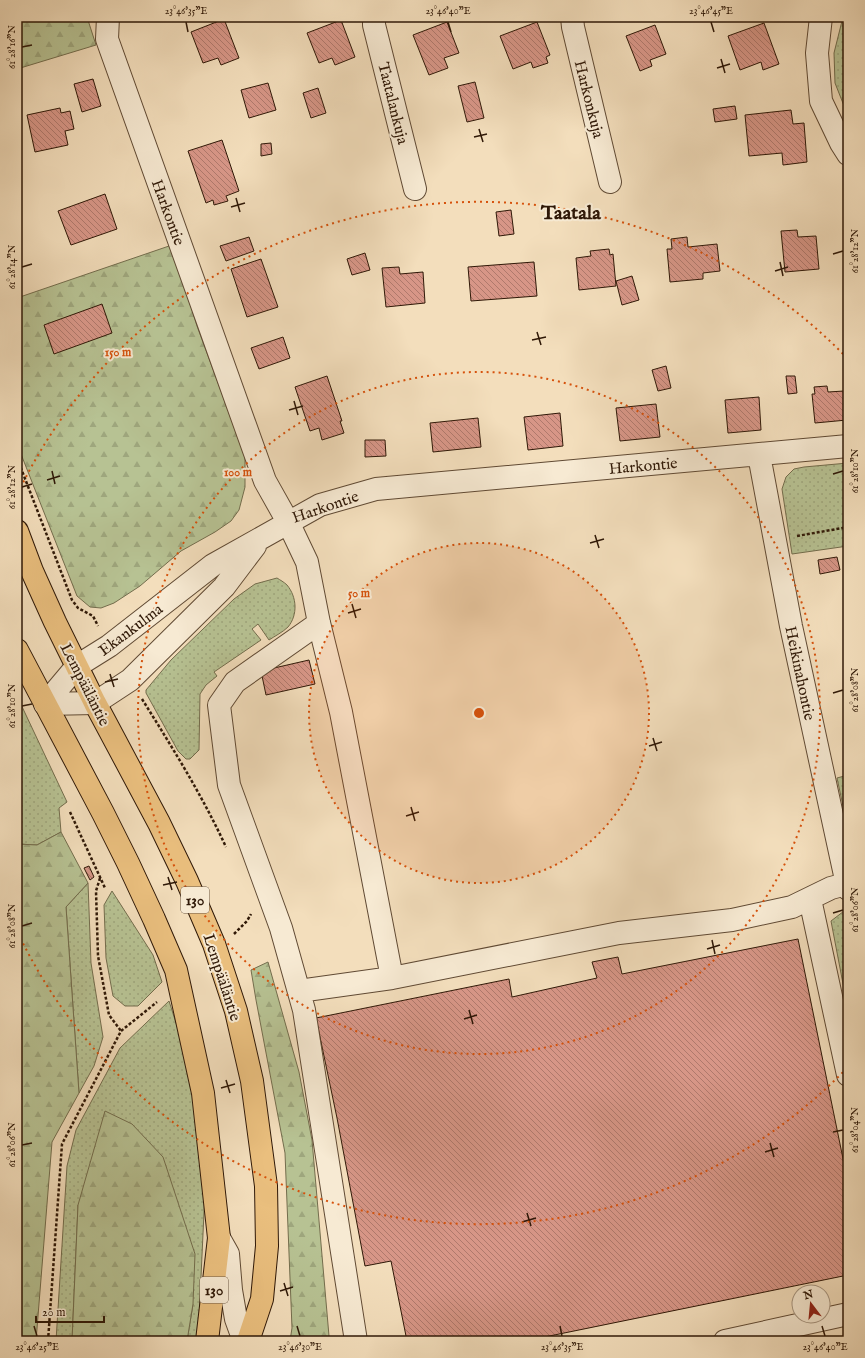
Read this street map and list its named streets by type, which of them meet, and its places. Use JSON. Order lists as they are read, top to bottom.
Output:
{
  "streets": {
    "main road": ["Lempääläntie", "130"],
    "street": [
      "Harkonkuja",
      "Taatalankuja",
      "Harkontie",
      "Ekankulma",
      "Heikinahontie"
    ]
  },
  "crossings": [
    ["Harkontie", "Ekankulma"],
    ["Harkontie", "Heikinahontie"],
    ["Ekankulma", "Lempääläntie"],
    ["Ekankulma", "130"]
  ],
  "districts": ["Taatala"],
  "scale_bar": "20 m",
  "north": "top",
  "coordinates": [
    "23°46'35\"E",
    "23°46'40\"E",
    "23°46'45\"E",
    "61°28'16\"N",
    "61°28'12\"N",
    "61°28'14\"N",
    "61°28'10\"N",
    "61°28'08\"N",
    "61°28'06\"N",
    "61°28'04\"N",
    "23°46'25\"E",
    "23°46'30\"E"
  ],
  "rings": ["150 m", "100 m", "50 m"]
}
